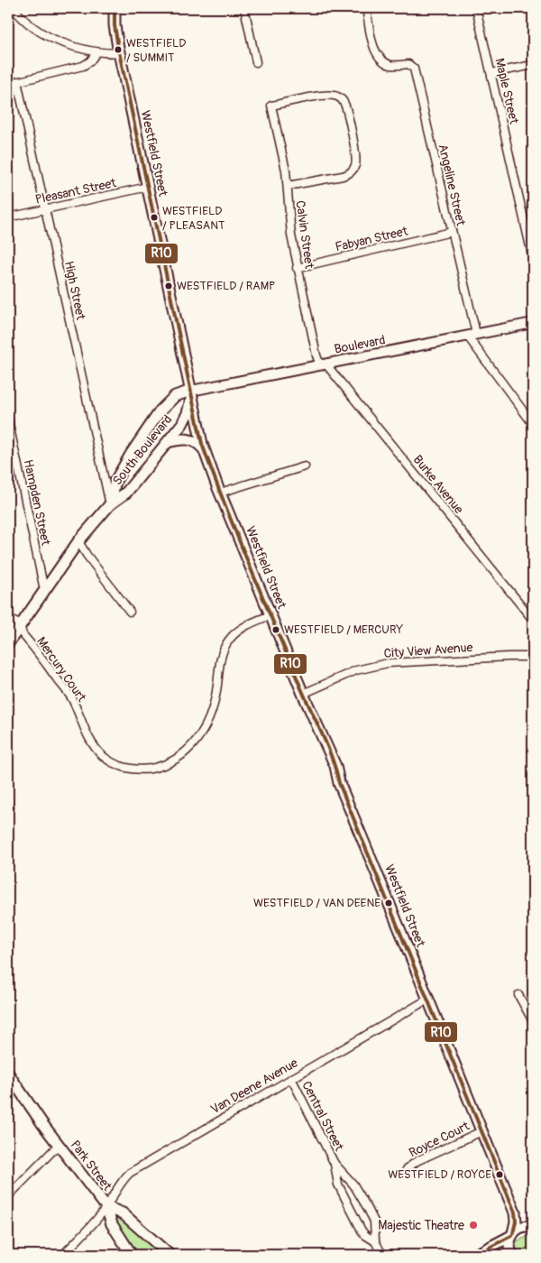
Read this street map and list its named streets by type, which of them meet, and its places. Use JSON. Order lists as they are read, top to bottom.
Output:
{
  "streets": {
    "main road": [
      "Westfield Street",
      "Boulevard",
      "South Boulevard",
      "Park Street"
    ],
    "street": [
      "Maple Street",
      "Angeline Street",
      "Pleasant Street",
      "Calvin Street",
      "Fabyan Street",
      "High Street",
      "Burke Avenue",
      "Hampden Street",
      "City View Avenue",
      "Mercury Court",
      "Van Deene Avenue",
      "Central Street",
      "Royce Court"
    ]
  },
  "crossings": [
    ["Westfield Street", "Pleasant Street"],
    ["Westfield Street", "Boulevard"],
    ["Westfield Street", "South Boulevard"],
    ["Westfield Street", "City View Avenue"],
    ["Westfield Street", "Mercury Court"],
    ["Westfield Street", "Van Deene Avenue"],
    ["Westfield Street", "Royce Court"],
    ["Angeline Street", "Fabyan Street"],
    ["Angeline Street", "Boulevard"],
    ["Pleasant Street", "High Street"],
    ["Calvin Street", "Fabyan Street"],
    ["Calvin Street", "Boulevard"],
    ["Calvin Street", "Burke Avenue"],
    ["High Street", "South Boulevard"],
    ["Boulevard", "South Boulevard"],
    ["Boulevard", "Burke Avenue"],
    ["South Boulevard", "Hampden Street"],
    ["South Boulevard", "Mercury Court"],
    ["Van Deene Avenue", "Central Street"],
    ["Van Deene Avenue", "Park Street"]
  ],
  "places": [
    "WESTFIELD / SUMMIT",
    "WESTFIELD / PLEASANT",
    "WESTFIELD / RAMP",
    "WESTFIELD / MERCURY",
    "WESTFIELD / VAN DEENE",
    "WESTFIELD / ROYCE",
    "Majestic Theatre"
  ],
  "lines": ["transit line R10"]
}
